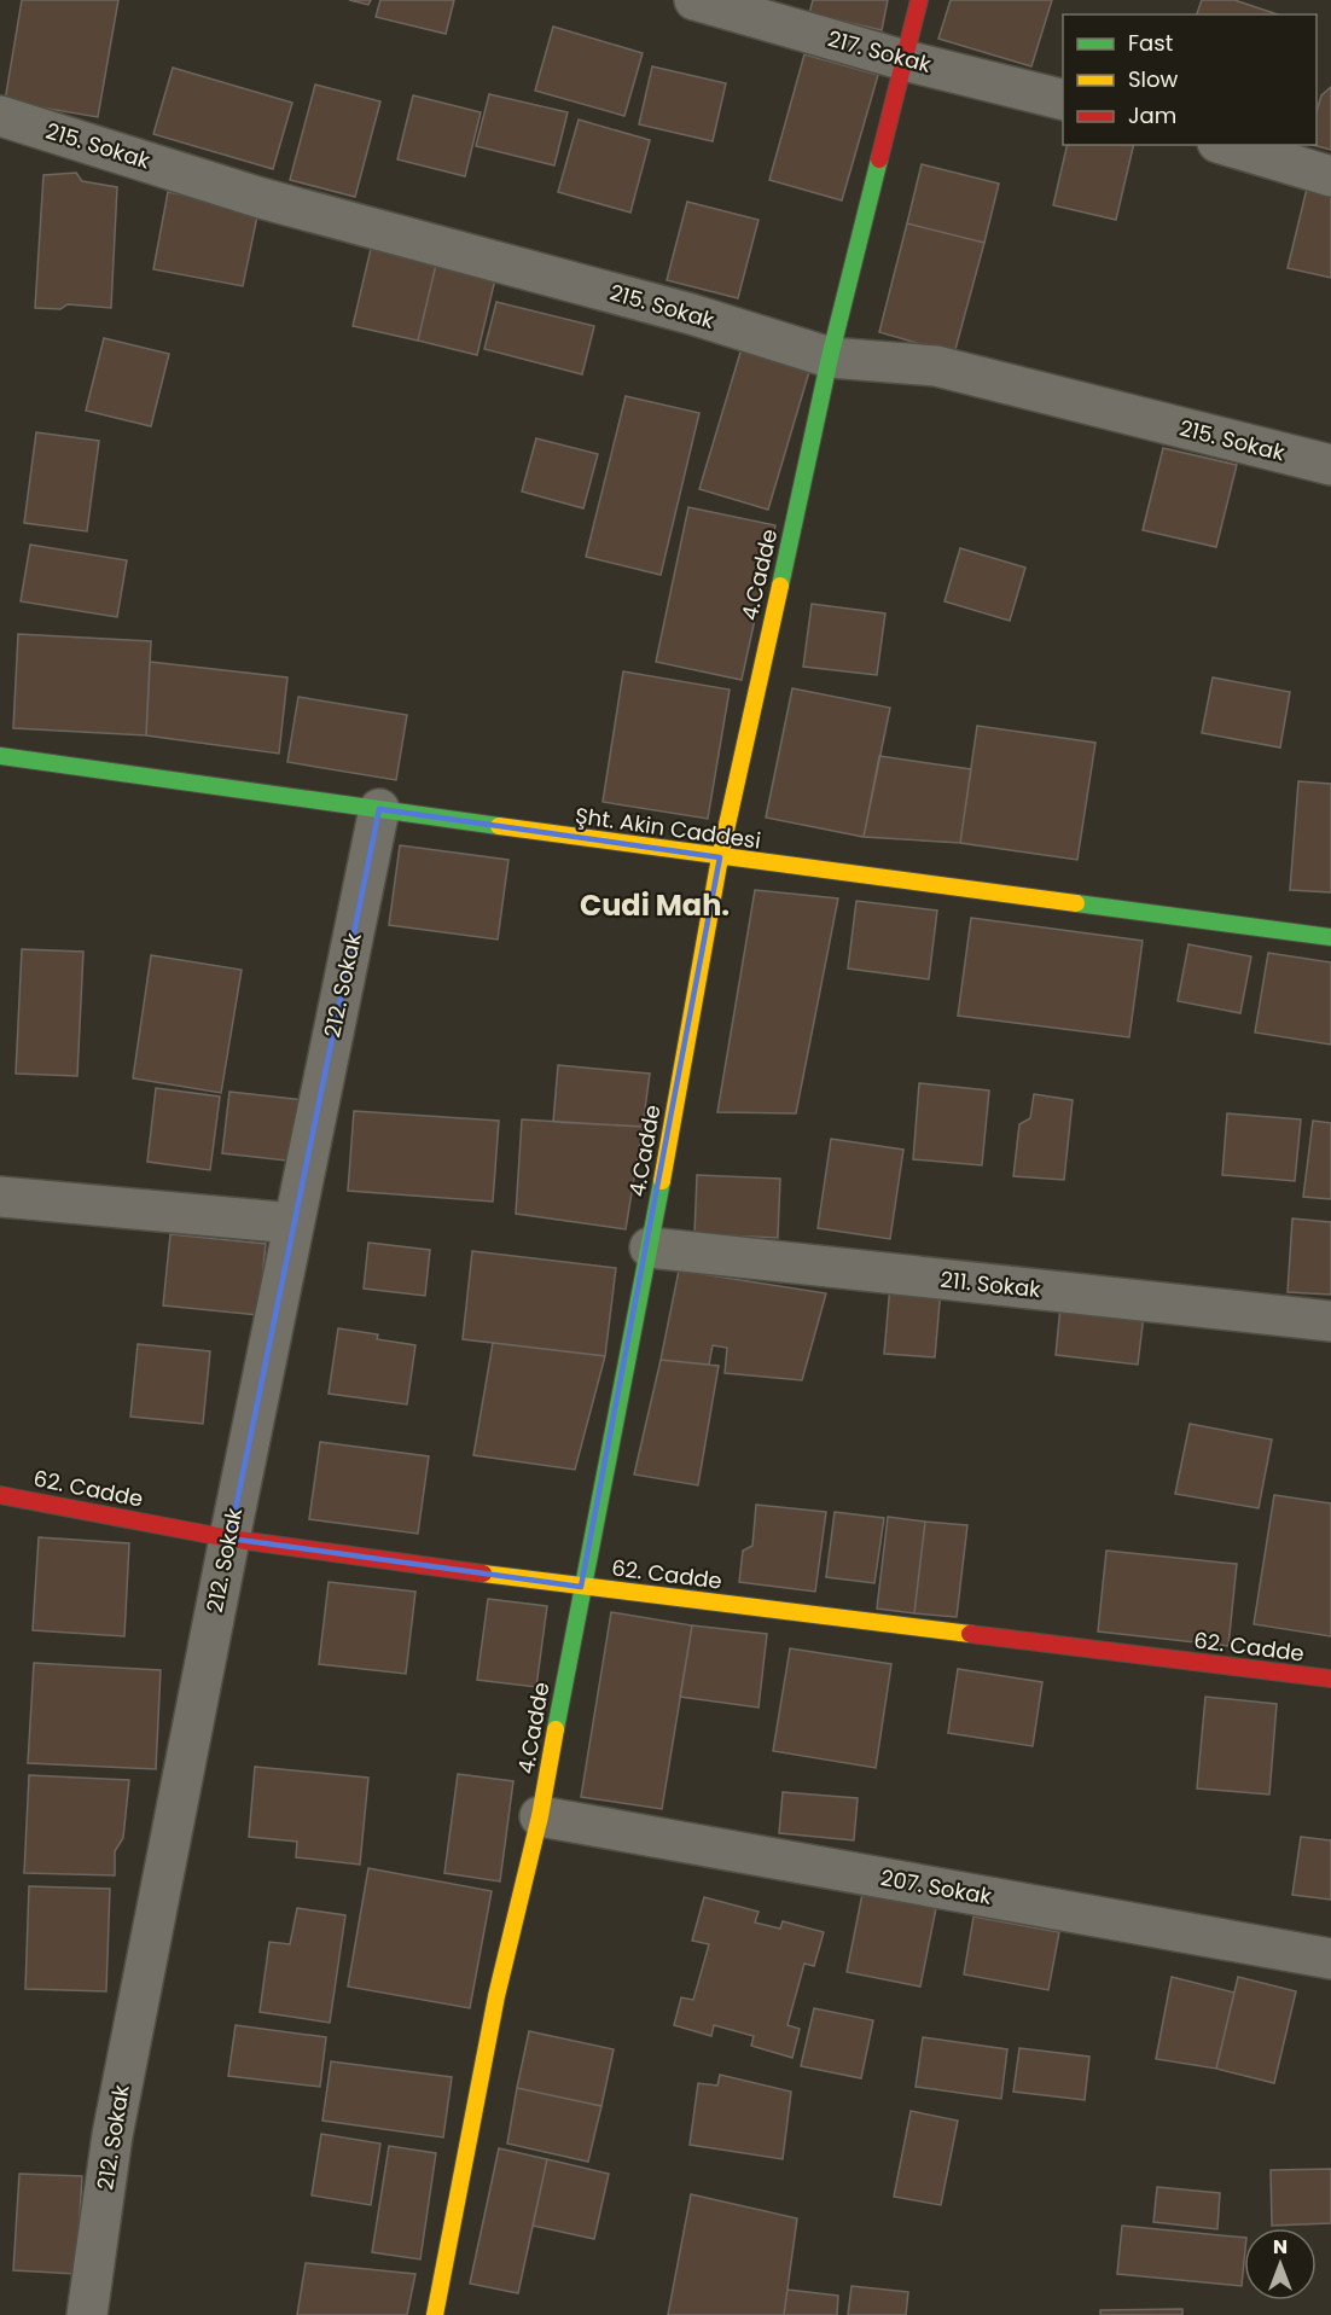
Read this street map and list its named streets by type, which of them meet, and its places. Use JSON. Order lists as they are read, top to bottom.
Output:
{
  "streets": {
    "street": [
      "217. Sokak",
      "215. Sokak",
      "4.Cadde",
      "Şht. Akin Caddesi",
      "212. Sokak",
      "211. Sokak",
      "62. Cadde",
      "207. Sokak"
    ]
  },
  "crossings": [
    ["217. Sokak", "4.Cadde"],
    ["215. Sokak", "4.Cadde"],
    ["4.Cadde", "Şht. Akin Caddesi"],
    ["4.Cadde", "211. Sokak"],
    ["4.Cadde", "62. Cadde"],
    ["4.Cadde", "207. Sokak"],
    ["Şht. Akin Caddesi", "212. Sokak"],
    ["212. Sokak", "62. Cadde"]
  ],
  "districts": ["Cudi Mah."],
  "legend": ["Fast", "Slow", "Jam"],
  "north": "top"
}
